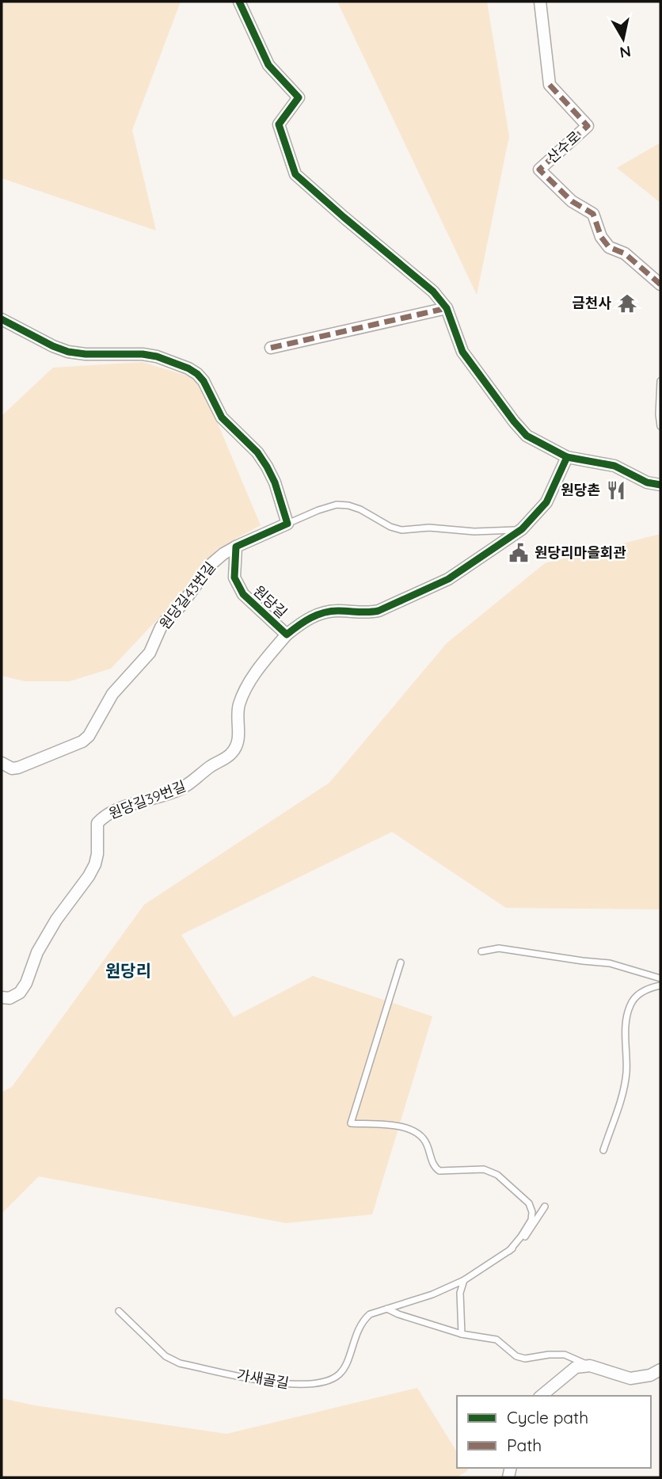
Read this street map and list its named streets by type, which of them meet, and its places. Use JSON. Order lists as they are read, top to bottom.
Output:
{
  "streets": {
    "street": [
      "산수로",
      "원당길43번길",
      "원당길",
      "원당길39번길"
    ],
    "lane": ["가새골길"]
  },
  "crossings": [
    ["원당길43번길", "원당길"],
    ["원당길", "원당길39번길"]
  ],
  "districts": ["원당리"],
  "places": {
    "temple": ["금천사"],
    "restaurant": ["원당촌"],
    "public building": ["원당리마을회관"]
  },
  "legend": ["Cycle path", "Path"],
  "north": "bottom"
}
